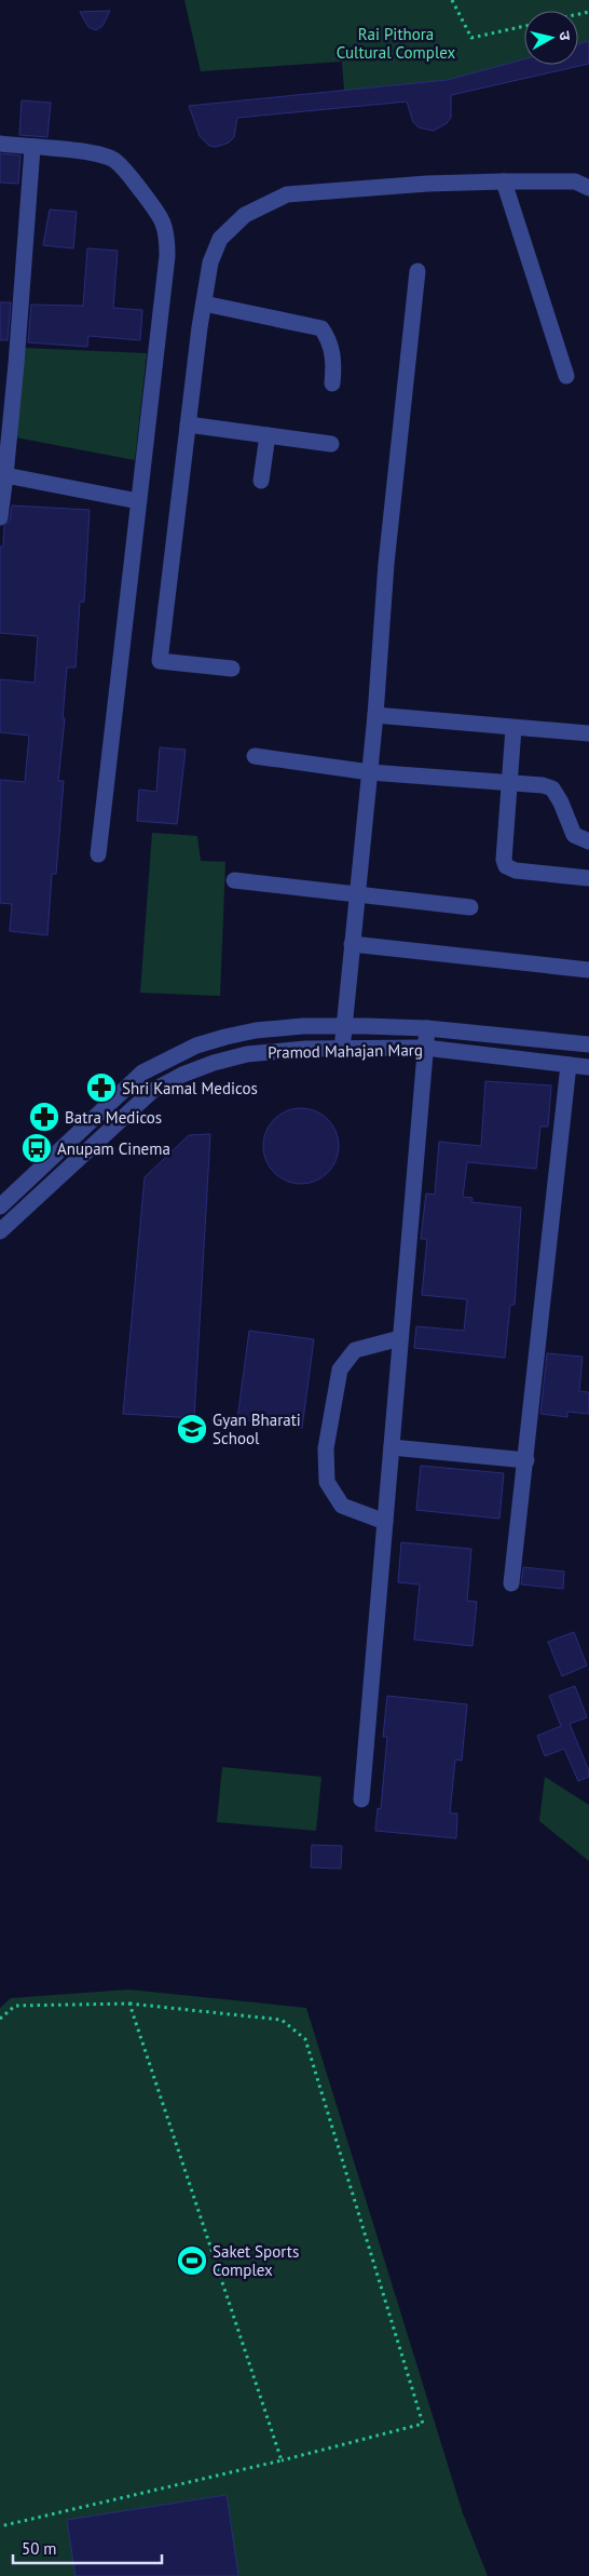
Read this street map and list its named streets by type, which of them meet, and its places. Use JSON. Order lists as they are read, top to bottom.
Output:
{
  "streets": {
    "street": ["Pramod Mahajan Marg"]
  },
  "parks": ["Rai Pithora Cultural Complex"],
  "places": {
    "pharmacy": ["Shri Kamal Medicos", "Batra Medicos"],
    "bus stop": ["Anupam Cinema"],
    "school or university": ["Gyan Bharati School"],
    "sports": ["Saket Sports Complex"]
  },
  "scale_bar": "50 m",
  "north": "right"
}
